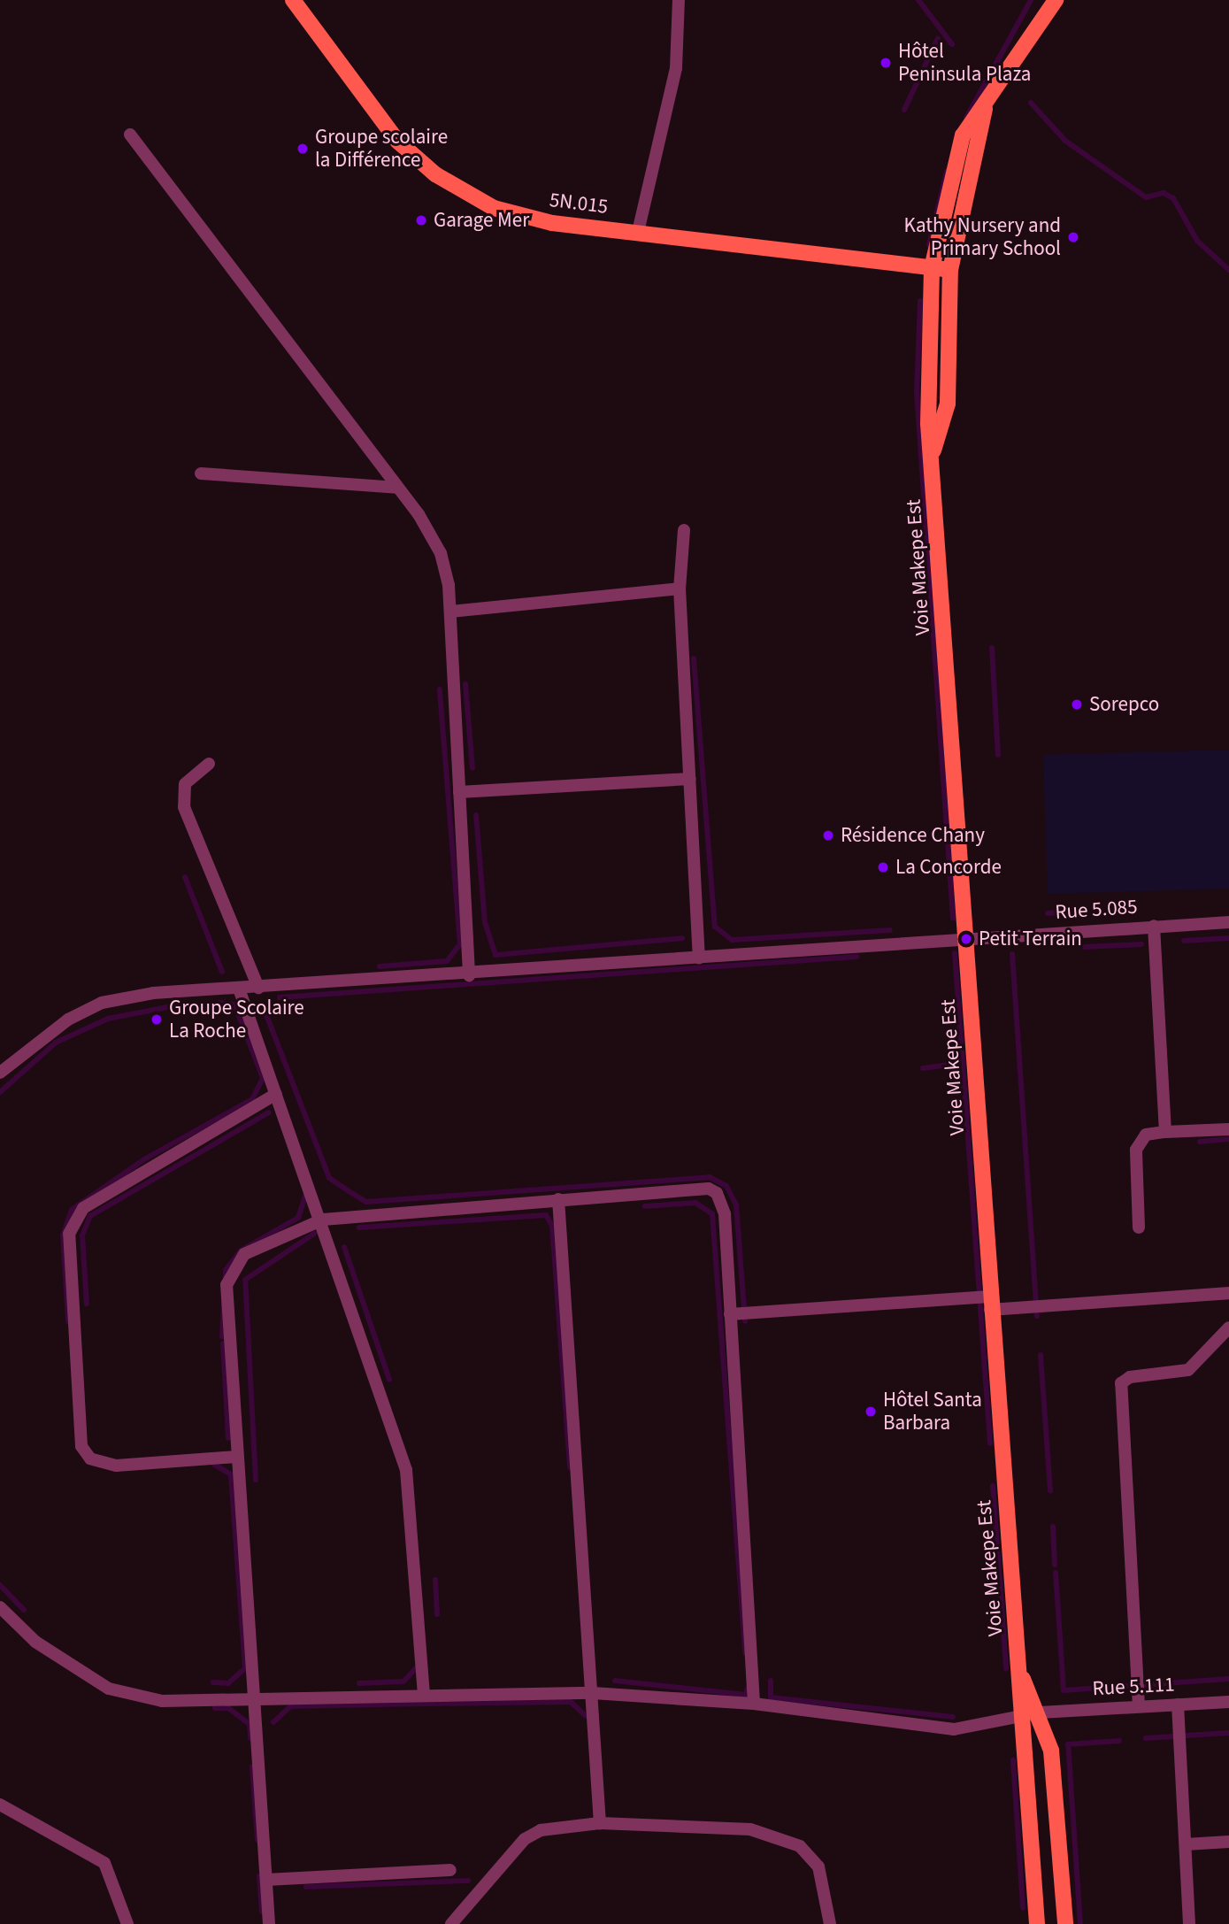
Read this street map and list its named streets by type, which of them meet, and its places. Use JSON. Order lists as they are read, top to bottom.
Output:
{
  "streets": {
    "main road": ["5N.015", "Voie Makepe Est"],
    "street": ["Rue 5.085", "Rue 5.111"]
  },
  "crossings": [
    ["5N.015", "Voie Makepe Est"],
    ["Voie Makepe Est", "Rue 5.085"],
    ["Voie Makepe Est", "Rue 5.111"]
  ],
  "places": [
    "Hôtel Peninsula Plaza",
    "Groupe scolaire la Différence",
    "Garage Mer",
    "Kathy Nursery and Primary School",
    "Sorepco",
    "Résidence Chany",
    "La Concorde",
    "Petit Terrain",
    "Groupe Scolaire La Roche",
    "Hôtel Santa Barbara"
  ]
}
